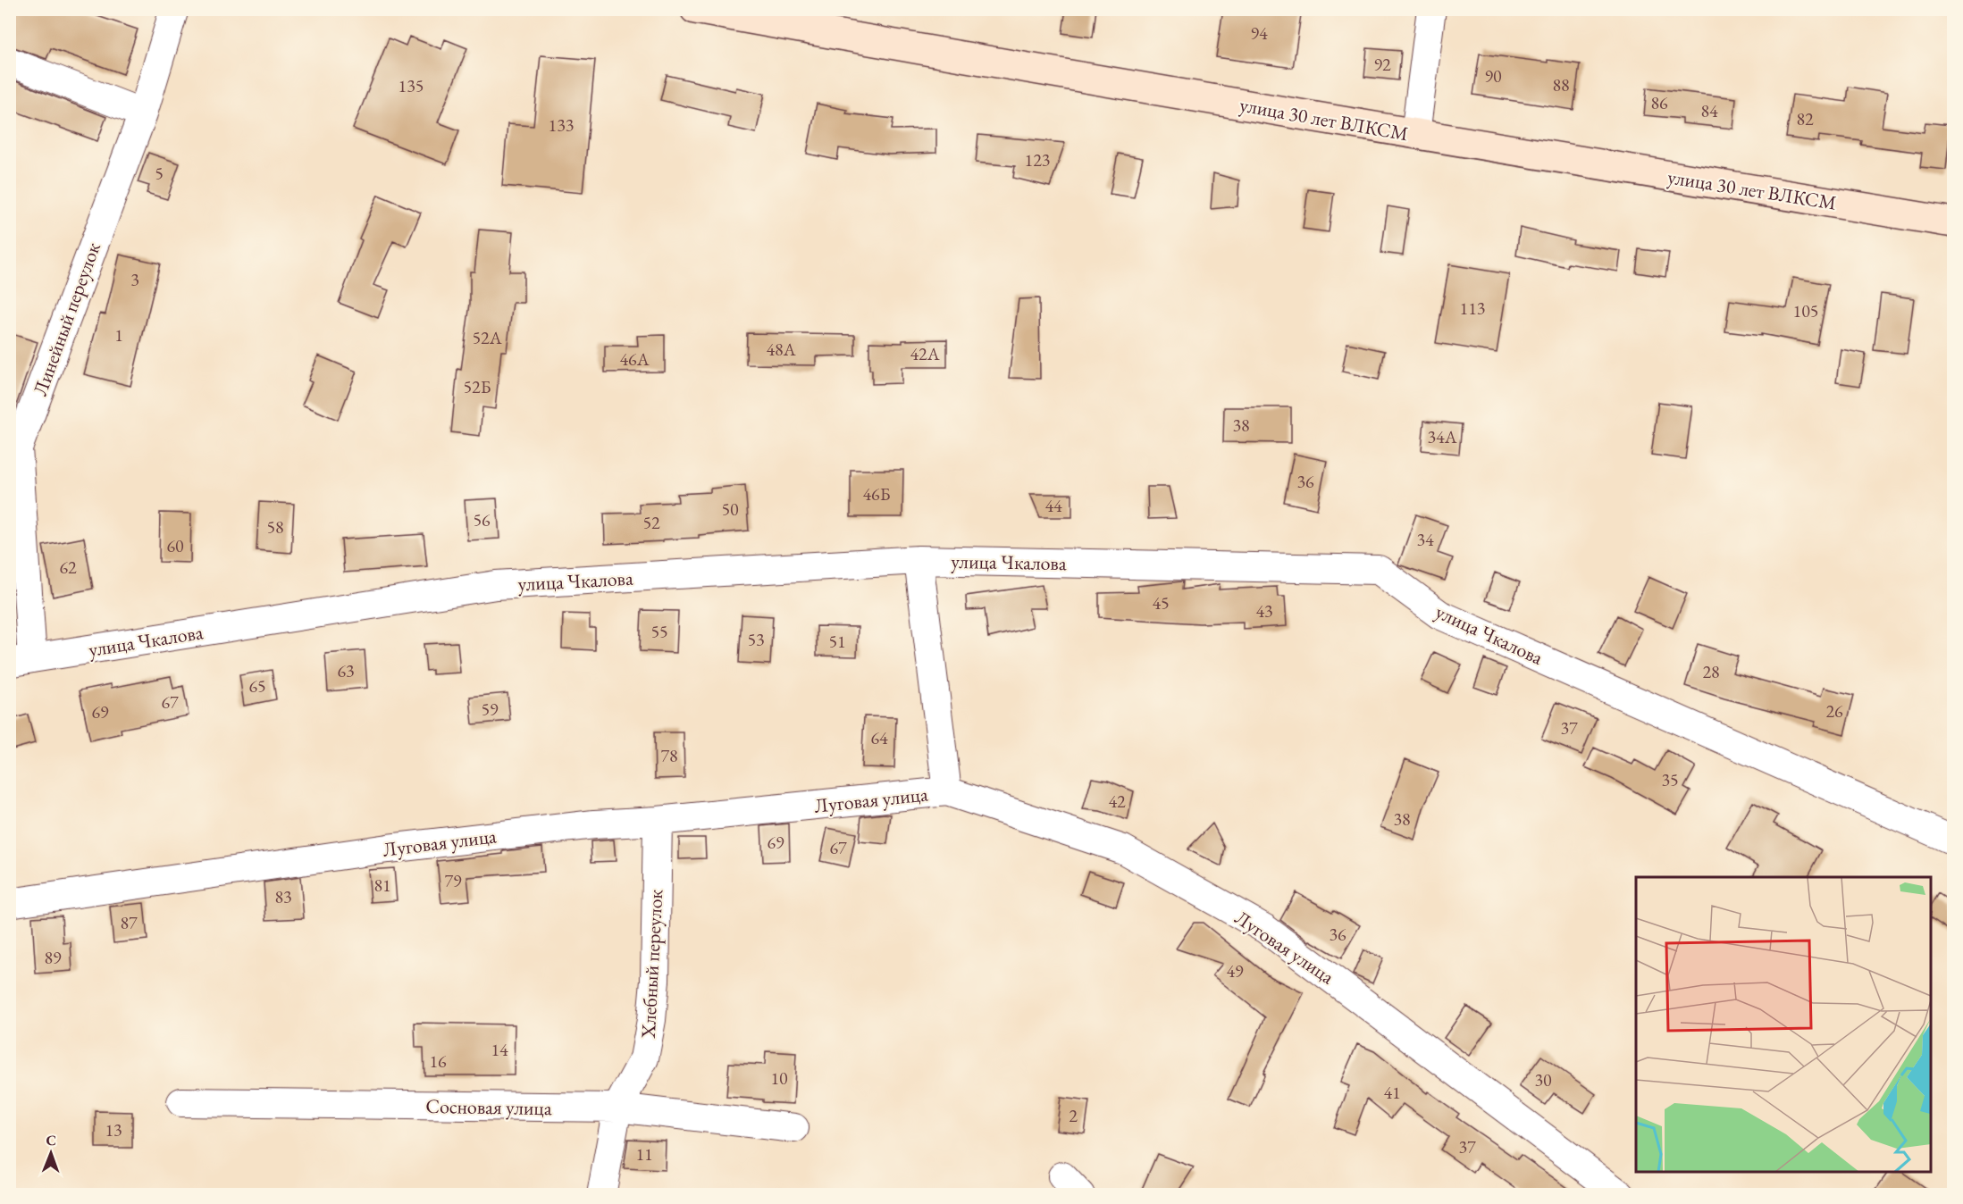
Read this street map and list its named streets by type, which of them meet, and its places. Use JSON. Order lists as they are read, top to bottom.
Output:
{
  "streets": {
    "main road": ["улица 30 лет ВЛКСМ"],
    "street": [
      "Линейный переулок",
      "улица Чкалова",
      "Луговая улица",
      "Хлебный переулок",
      "Сосновая улица"
    ]
  },
  "crossings": [
    ["Линейный переулок", "улица Чкалова"],
    ["Луговая улица", "Хлебный переулок"],
    ["Хлебный переулок", "Сосновая улица"]
  ],
  "house_numbers": [
    "94",
    "92",
    "90",
    "88",
    "135",
    "86",
    "84",
    "82",
    "133",
    "123",
    "5",
    "3",
    "113",
    "105",
    "1",
    "52А",
    "48А",
    "42А",
    "46А",
    "52Б",
    "38",
    "34А",
    "36",
    "46Б",
    "44",
    "50",
    "56",
    "52",
    "58",
    "34",
    "60",
    "62",
    "45",
    "43",
    "55",
    "53",
    "51",
    "63",
    "28",
    "65",
    "67",
    "59",
    "26",
    "69",
    "37",
    "64",
    "78",
    "35",
    "42",
    "38",
    "69",
    "67",
    "79",
    "81",
    "83",
    "87",
    "36",
    "89",
    "49",
    "14",
    "16",
    "10",
    "30",
    "41",
    "2",
    "13",
    "37",
    "11"
  ],
  "north": "top"
}
